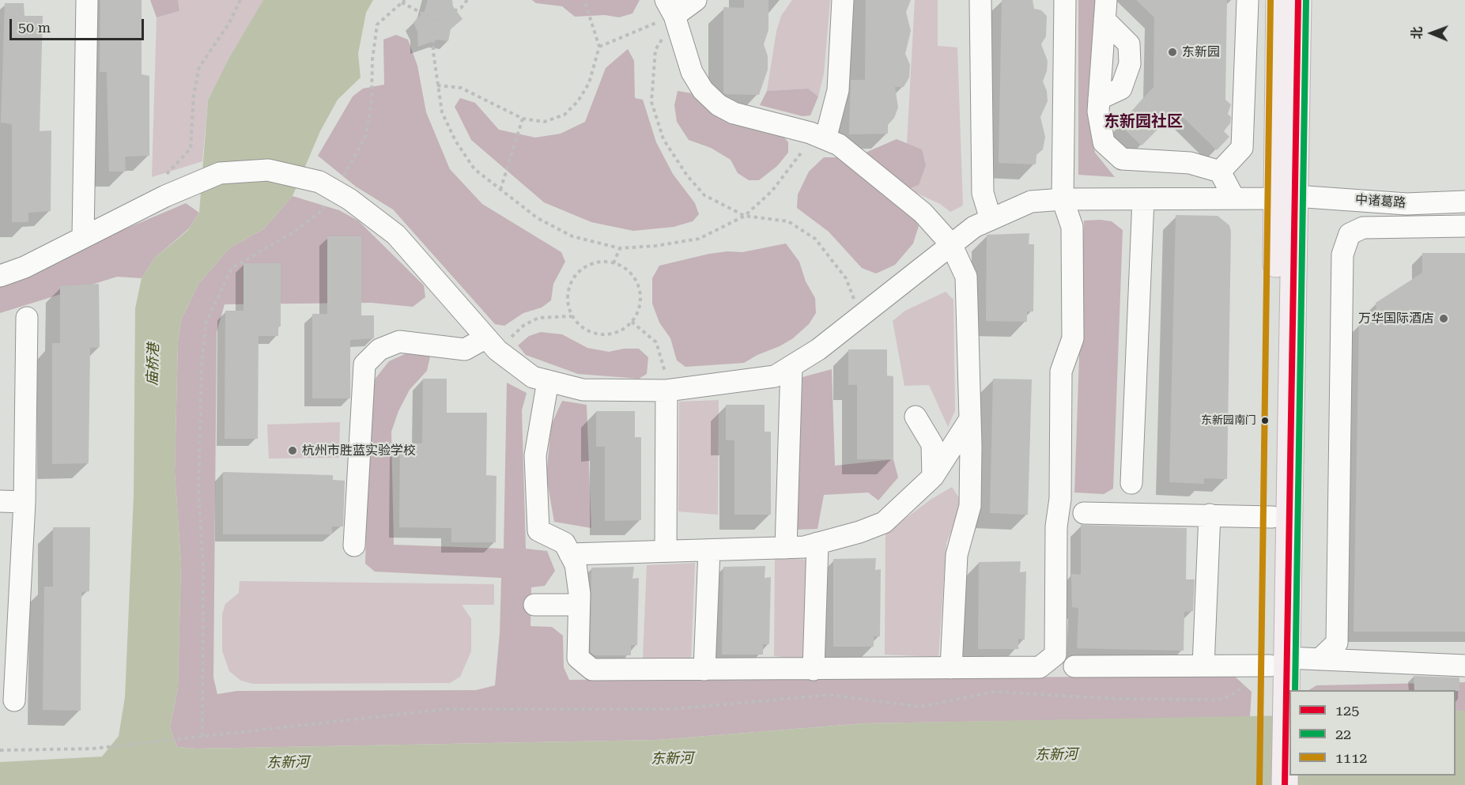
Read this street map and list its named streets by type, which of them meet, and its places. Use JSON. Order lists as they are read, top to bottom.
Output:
{
  "streets": {
    "street": ["中诸葛路"]
  },
  "districts": ["东新园社区"],
  "water": ["庙桥港", "东新河"],
  "places": [
    "东新园",
    "万华国际酒店",
    "东新园南门",
    "杭州市胜蓝实验学校"
  ],
  "lines": ["transit line 125", "transit line 22", "transit line 1112"],
  "legend": ["125", "22", "1112"],
  "scale_bar": "50 m",
  "north": "left"
}
